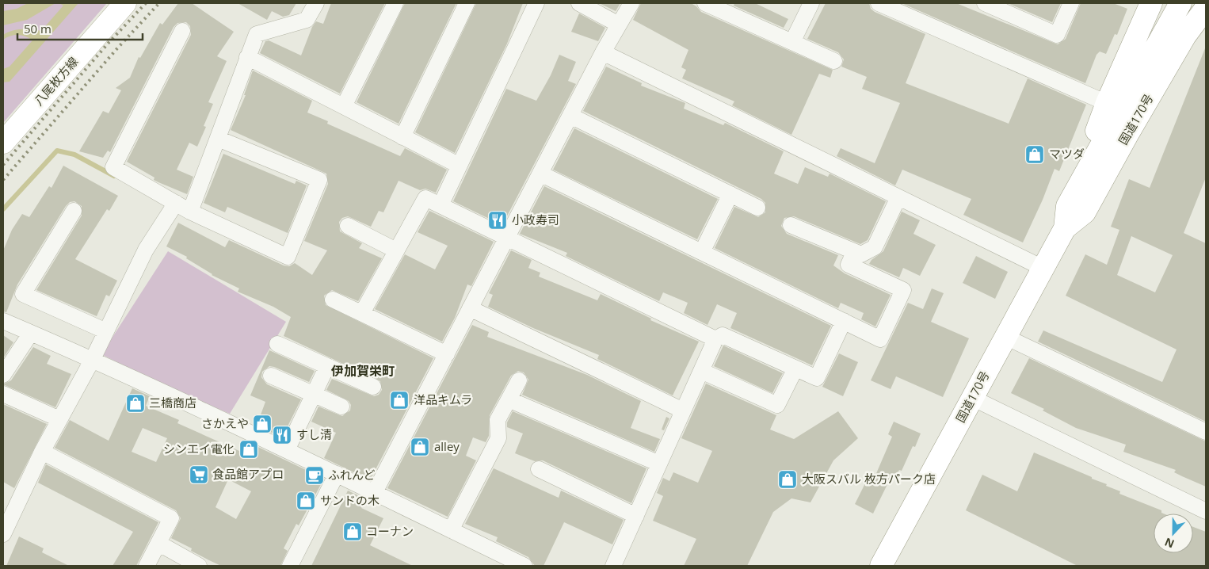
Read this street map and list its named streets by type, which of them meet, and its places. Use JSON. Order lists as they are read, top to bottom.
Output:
{
  "streets": {
    "main road": ["八尾枚方線", "国道170号"]
  },
  "districts": ["伊加賀栄町"],
  "places": {
    "shop": [
      "マツダ",
      "洋品キムラ",
      "三橋商店",
      "さかえや",
      "alley",
      "シンエイ電化",
      "大阪スバル 枚方パーク店",
      "サンドの木",
      "コーナン"
    ],
    "restaurant": ["小政寿司", "すし清"],
    "supermarket": ["食品館アプロ"],
    "cafe": ["ふれんど"]
  },
  "scale_bar": "50 m",
  "north": "bottom"
}
